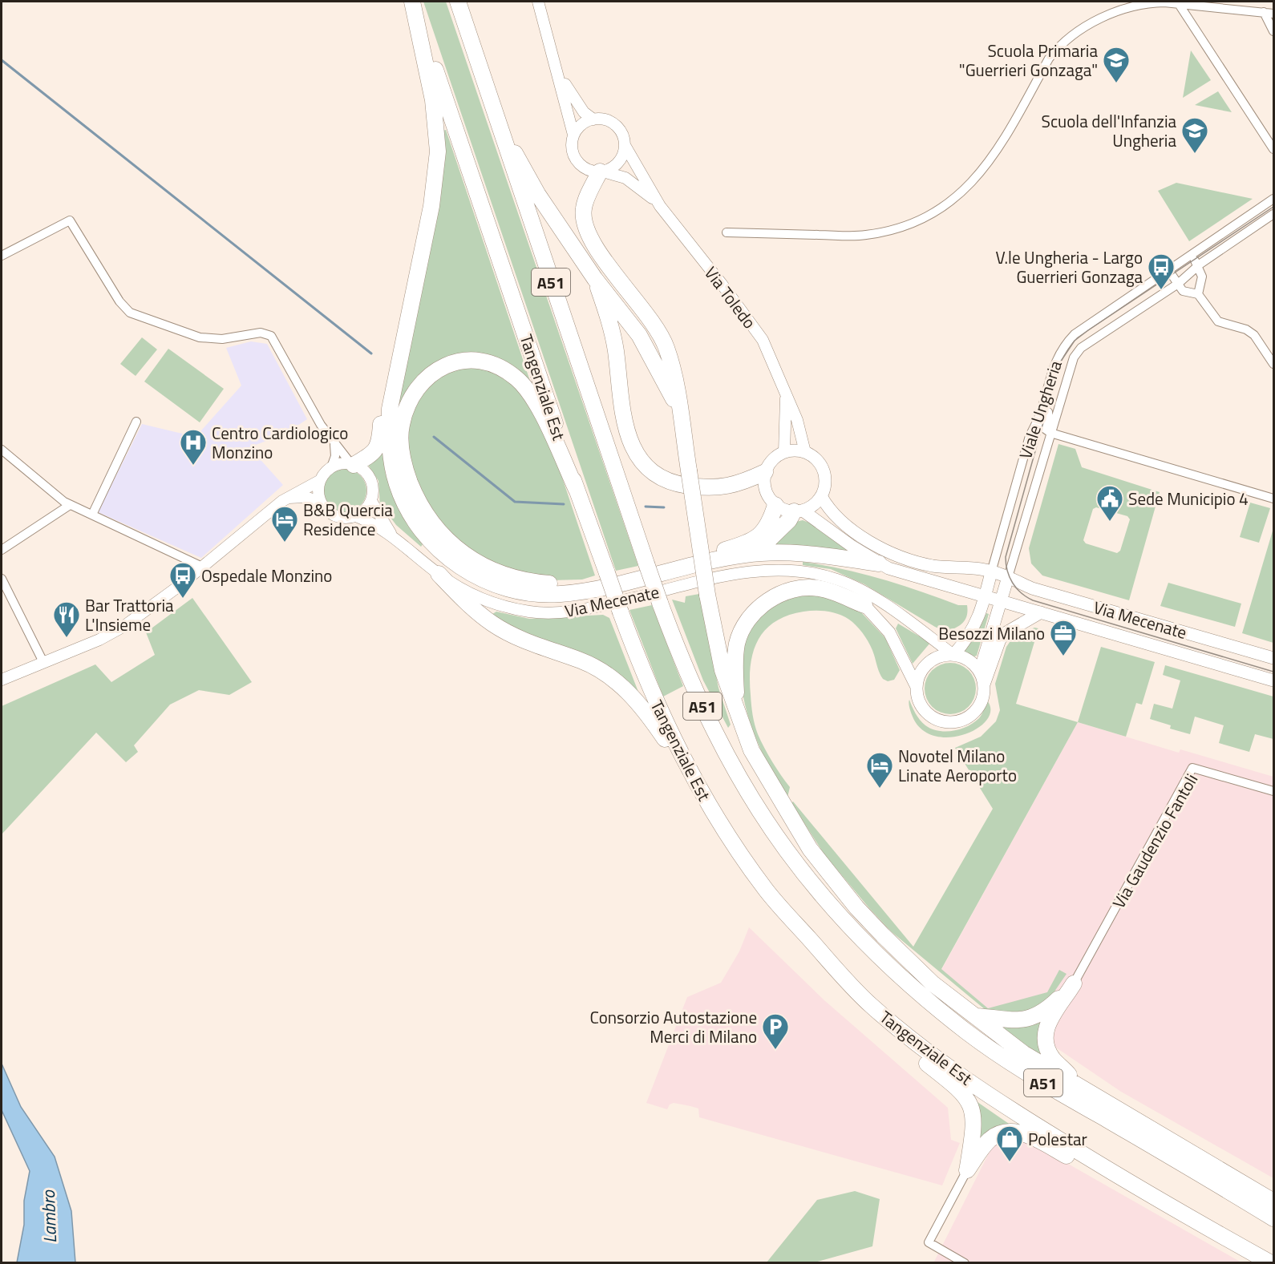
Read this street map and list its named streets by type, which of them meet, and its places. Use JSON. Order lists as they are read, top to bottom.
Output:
{
  "streets": {
    "highway": ["A51", "Tangenziale Est"],
    "main road": ["Via Mecenate"],
    "street": ["Via Toledo", "Viale Ungheria", "Via Gaudenzio Fantoli"]
  },
  "crossings": [
    ["Via Toledo", "Via Mecenate"],
    ["Viale Ungheria", "Via Mecenate"]
  ],
  "water": ["Lambro"],
  "places": {
    "school or university": ["Scuola Primaria \"Guerrieri Gonzaga\"", "Scuola dell'Infanzia Ungheria"],
    "bus stop": ["V.le Ungheria - Largo Guerrieri Gonzaga", "Ospedale Monzino"],
    "hospital": ["Centro Cardiologico Monzino"],
    "public building": ["Sede Municipio 4"],
    "hotel": ["B&B Quercia Residence", "Novotel Milano Linate Aeroporto"],
    "restaurant": ["Bar Trattoria L'Insieme"],
    "office": ["Besozzi Milano"],
    "parking": ["Consorzio Autostazione Merci di Milano"],
    "shop": ["Polestar"]
  }
}
